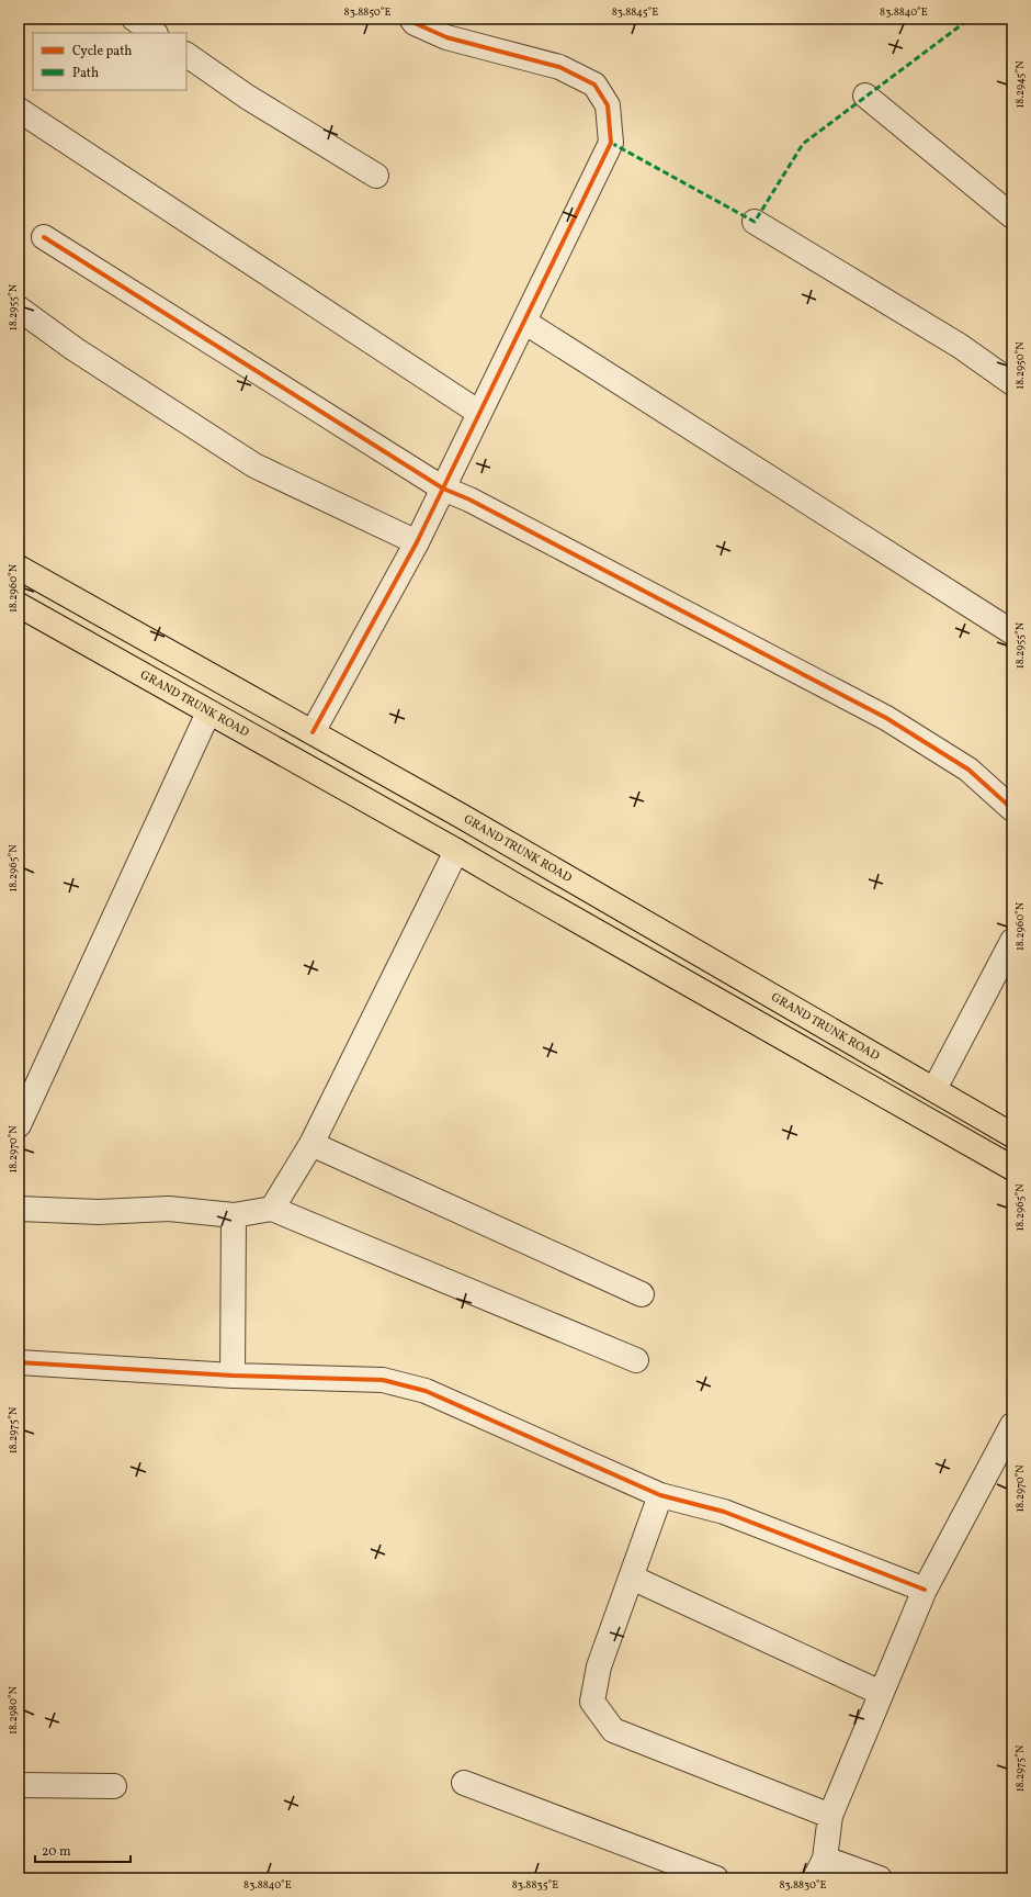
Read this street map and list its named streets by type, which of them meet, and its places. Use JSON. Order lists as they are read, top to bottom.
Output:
{
  "streets": {
    "main road": ["GRAND TRUNK ROAD"]
  },
  "legend": ["Cycle path", "Path"],
  "scale_bar": "20 m",
  "coordinates": [
    "83.8850°E",
    "83.8845°E",
    "83.8840°E",
    "18.2945°N",
    "18.2955°N",
    "18.2950°N",
    "18.2960°N",
    "18.2965°N",
    "18.2970°N",
    "18.2975°N",
    "18.2980°N",
    "83.8835°E",
    "83.8830°E"
  ]
}
